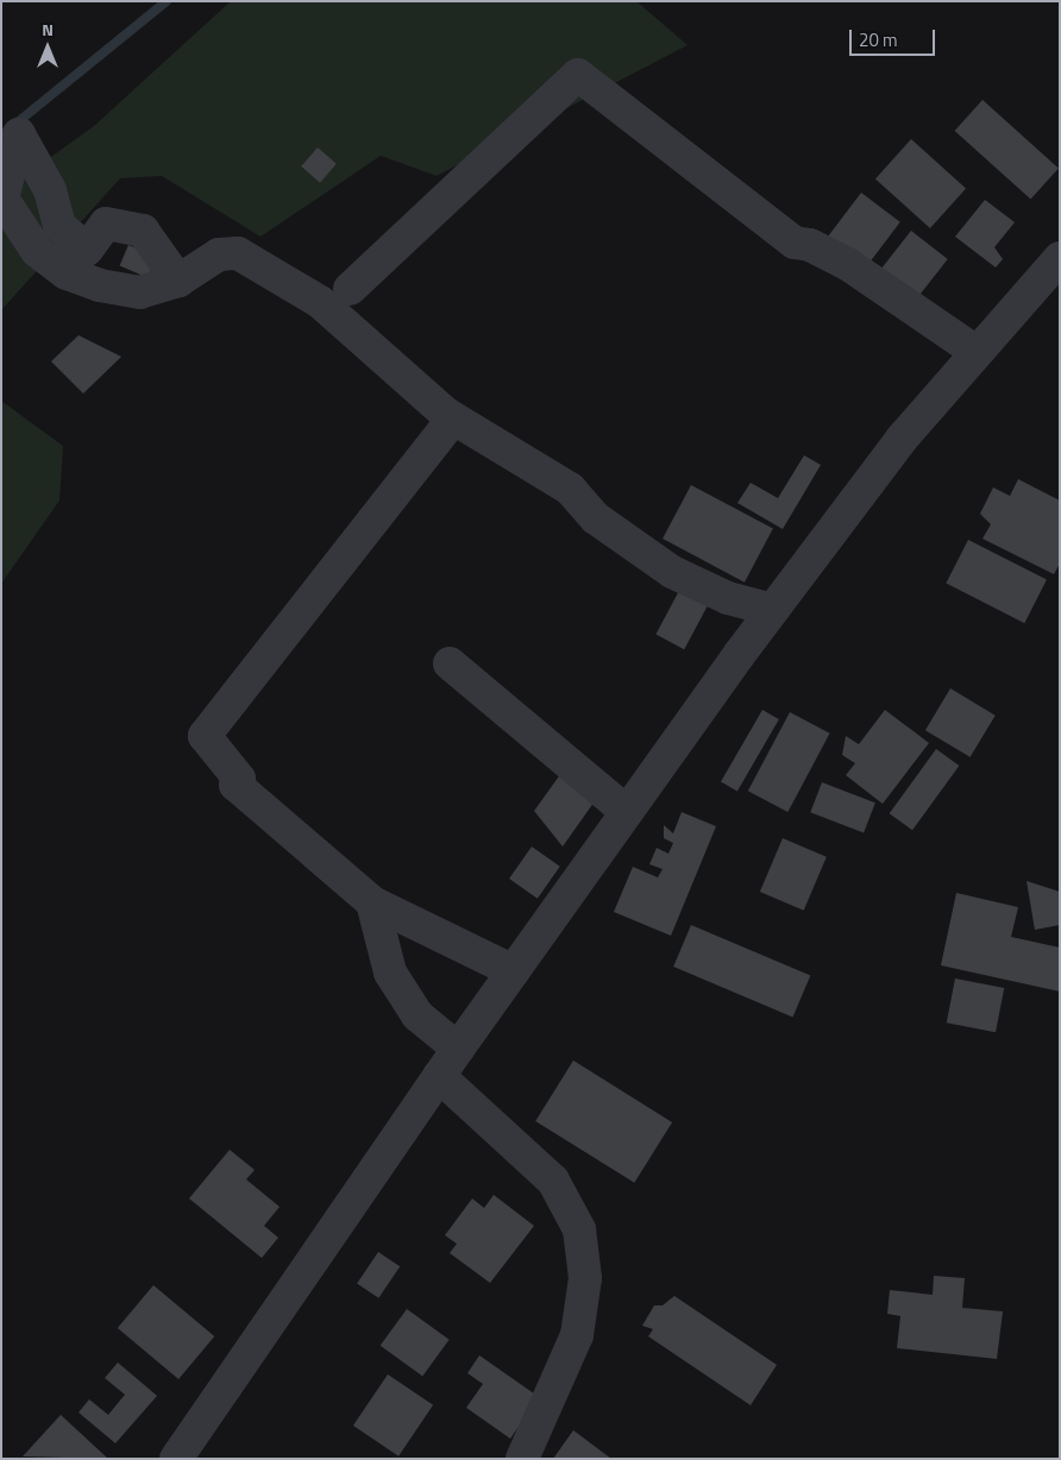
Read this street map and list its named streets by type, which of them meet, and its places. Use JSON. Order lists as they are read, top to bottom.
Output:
{
  "scale_bar": "20 m",
  "north": "top"
}
